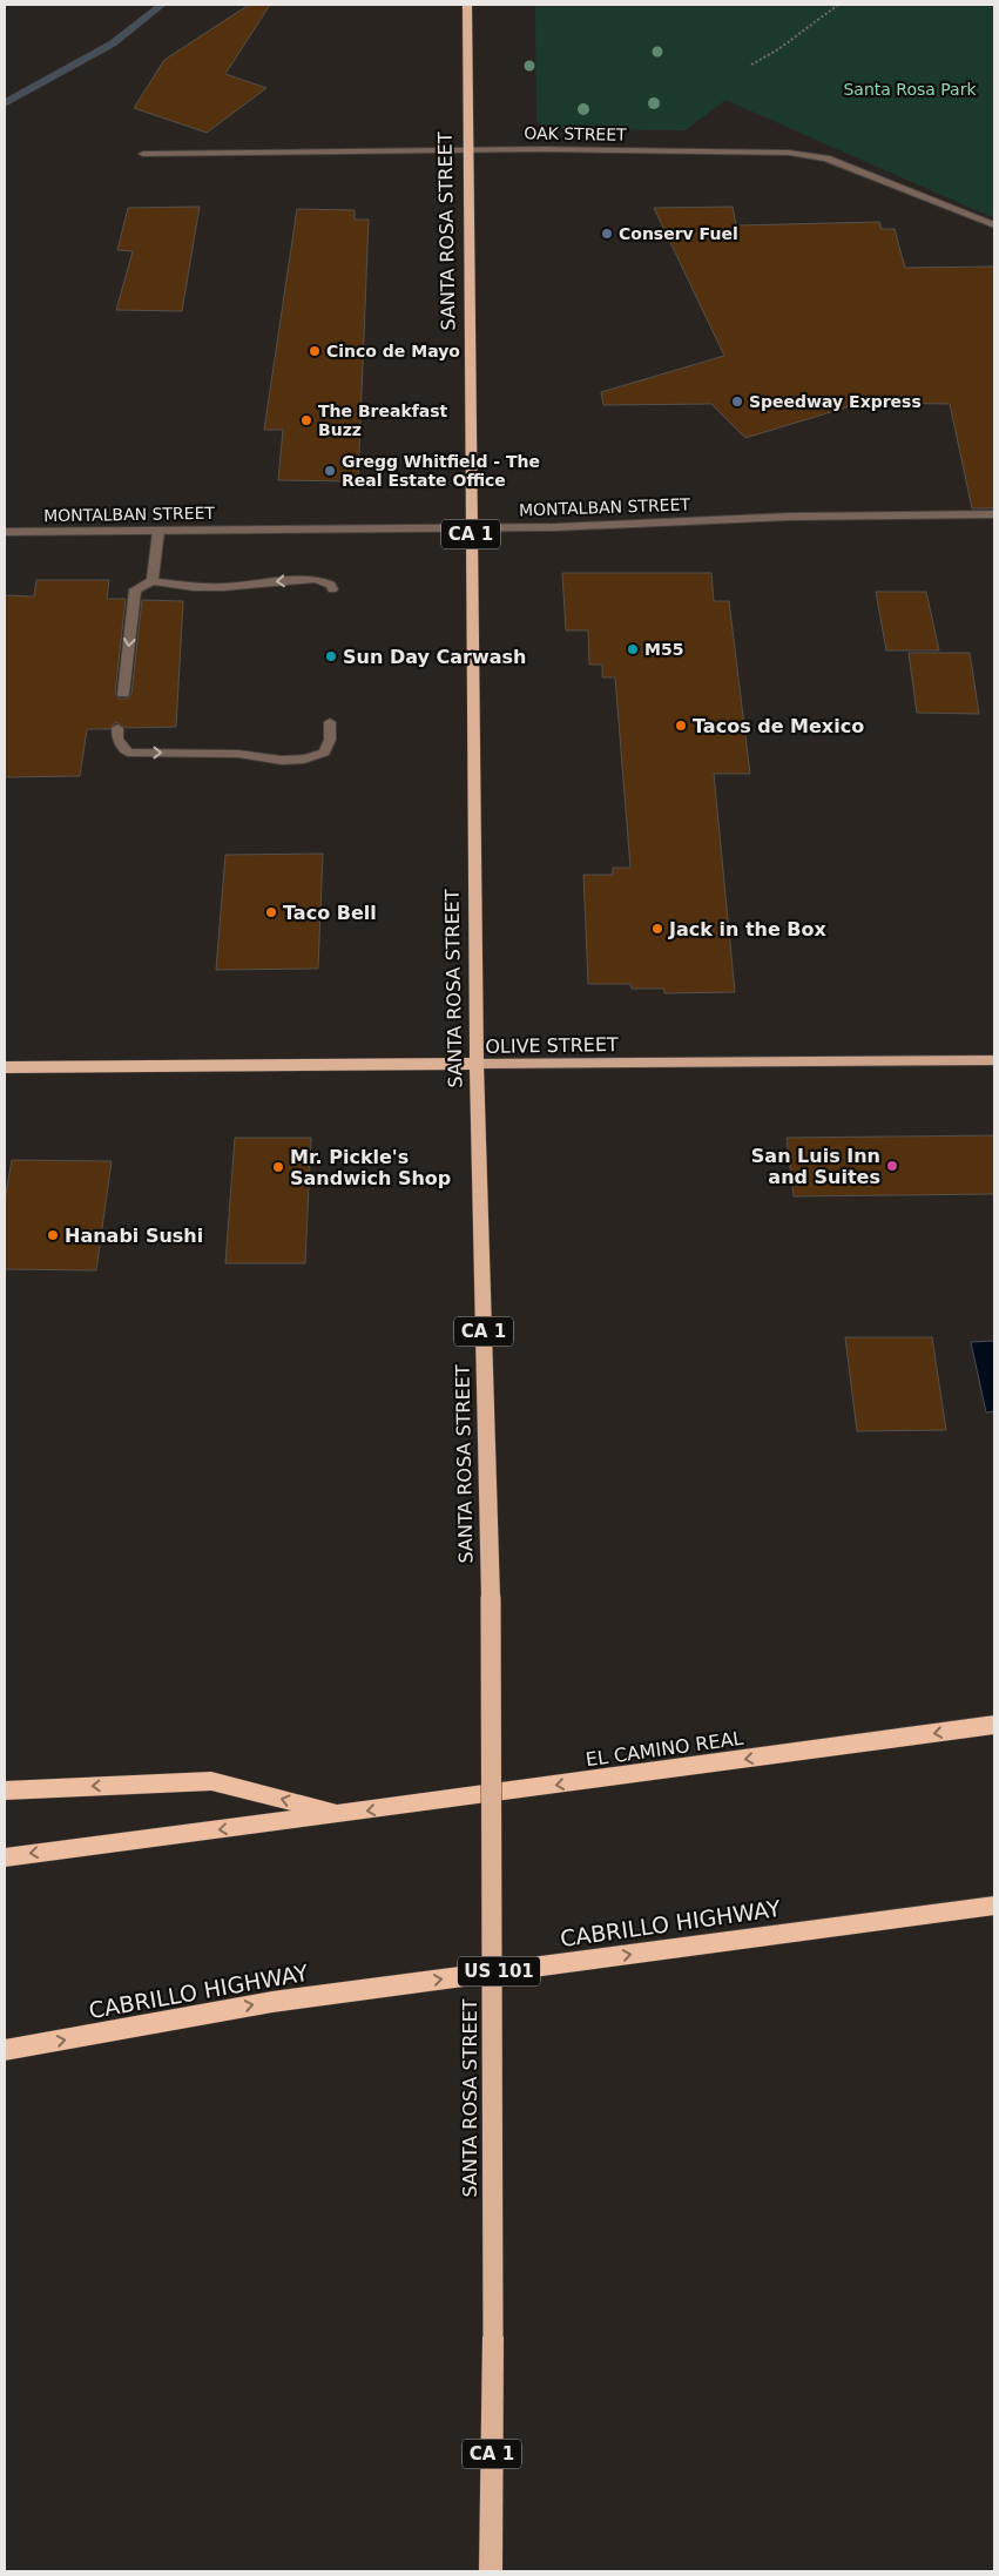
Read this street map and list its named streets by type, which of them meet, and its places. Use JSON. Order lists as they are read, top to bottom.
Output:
{
  "streets": {
    "highway": [
      "SANTA ROSA STREET",
      "CA 1",
      "OLIVE STREET",
      "EL CAMINO REAL",
      "CABRILLO HIGHWAY",
      "US 101"
    ],
    "street": ["OAK STREET", "MONTALBAN STREET"]
  },
  "crossings": [
    ["OAK STREET", "SANTA ROSA STREET"],
    ["SANTA ROSA STREET", "MONTALBAN STREET"],
    ["SANTA ROSA STREET", "OLIVE STREET"]
  ],
  "one_way": ["EL CAMINO REAL", "CABRILLO HIGHWAY"],
  "parks": ["Santa Rosa Park"],
  "places": [
    "Conserv Fuel",
    "Cinco de Mayo",
    "Speedway Express",
    "The Breakfast Buzz",
    "Gregg Whitfield - The Real Estate Office",
    "M55",
    "Sun Day Carwash",
    "Tacos de Mexico",
    "Taco Bell",
    "Jack in the Box",
    "San Luis Inn and Suites",
    "Mr. Pickle's Sandwich Shop",
    "Hanabi Sushi"
  ]
}
